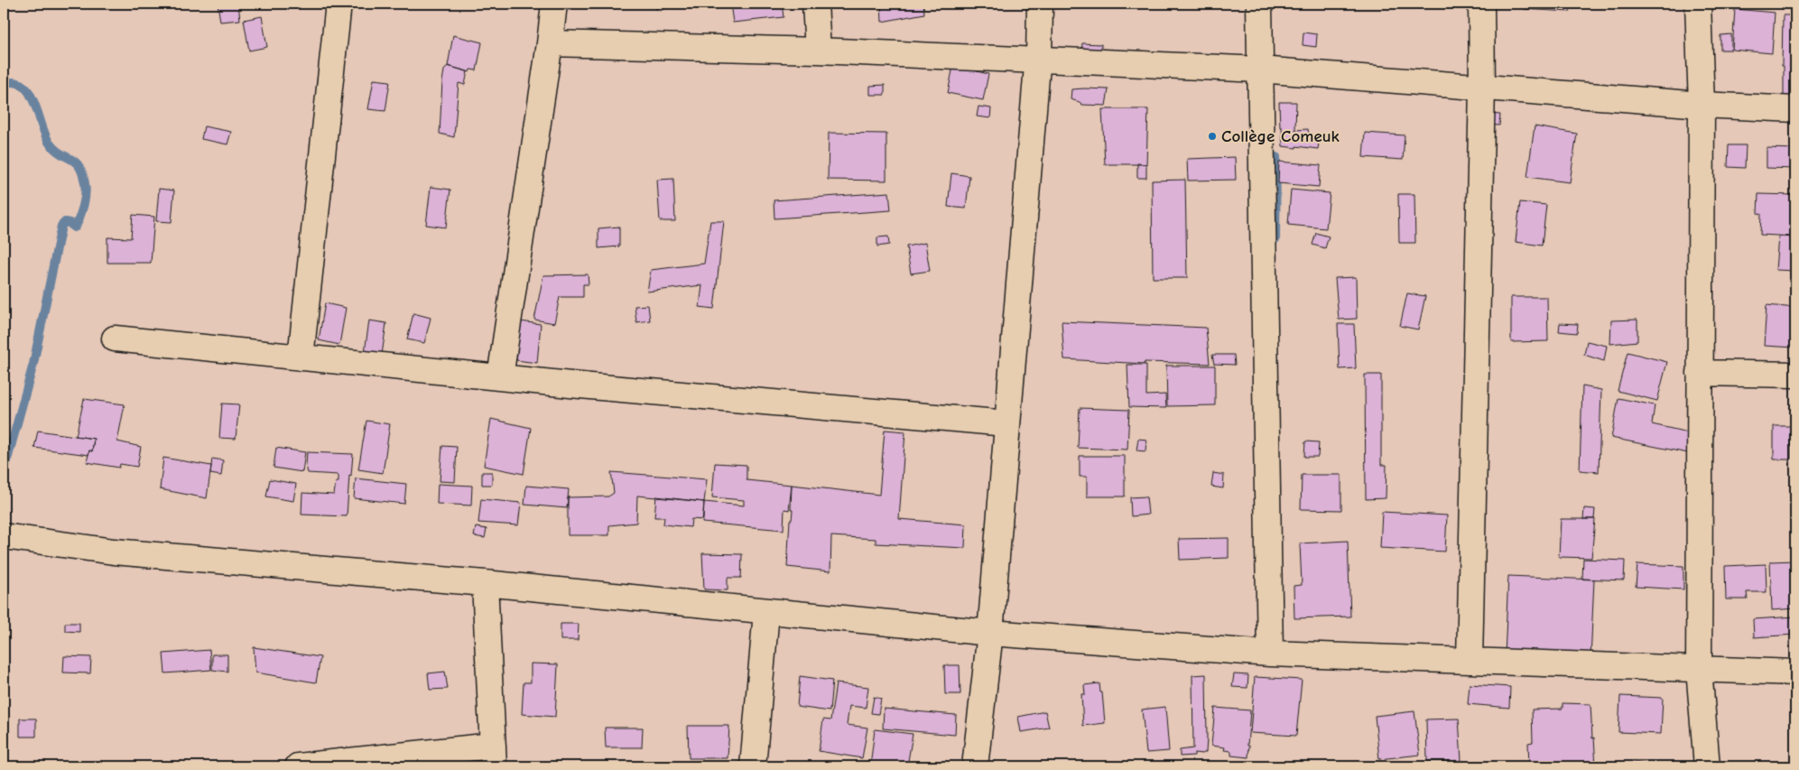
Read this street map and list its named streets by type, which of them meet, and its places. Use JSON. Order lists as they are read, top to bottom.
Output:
{
  "places": ["Collège Comeuk"]
}
